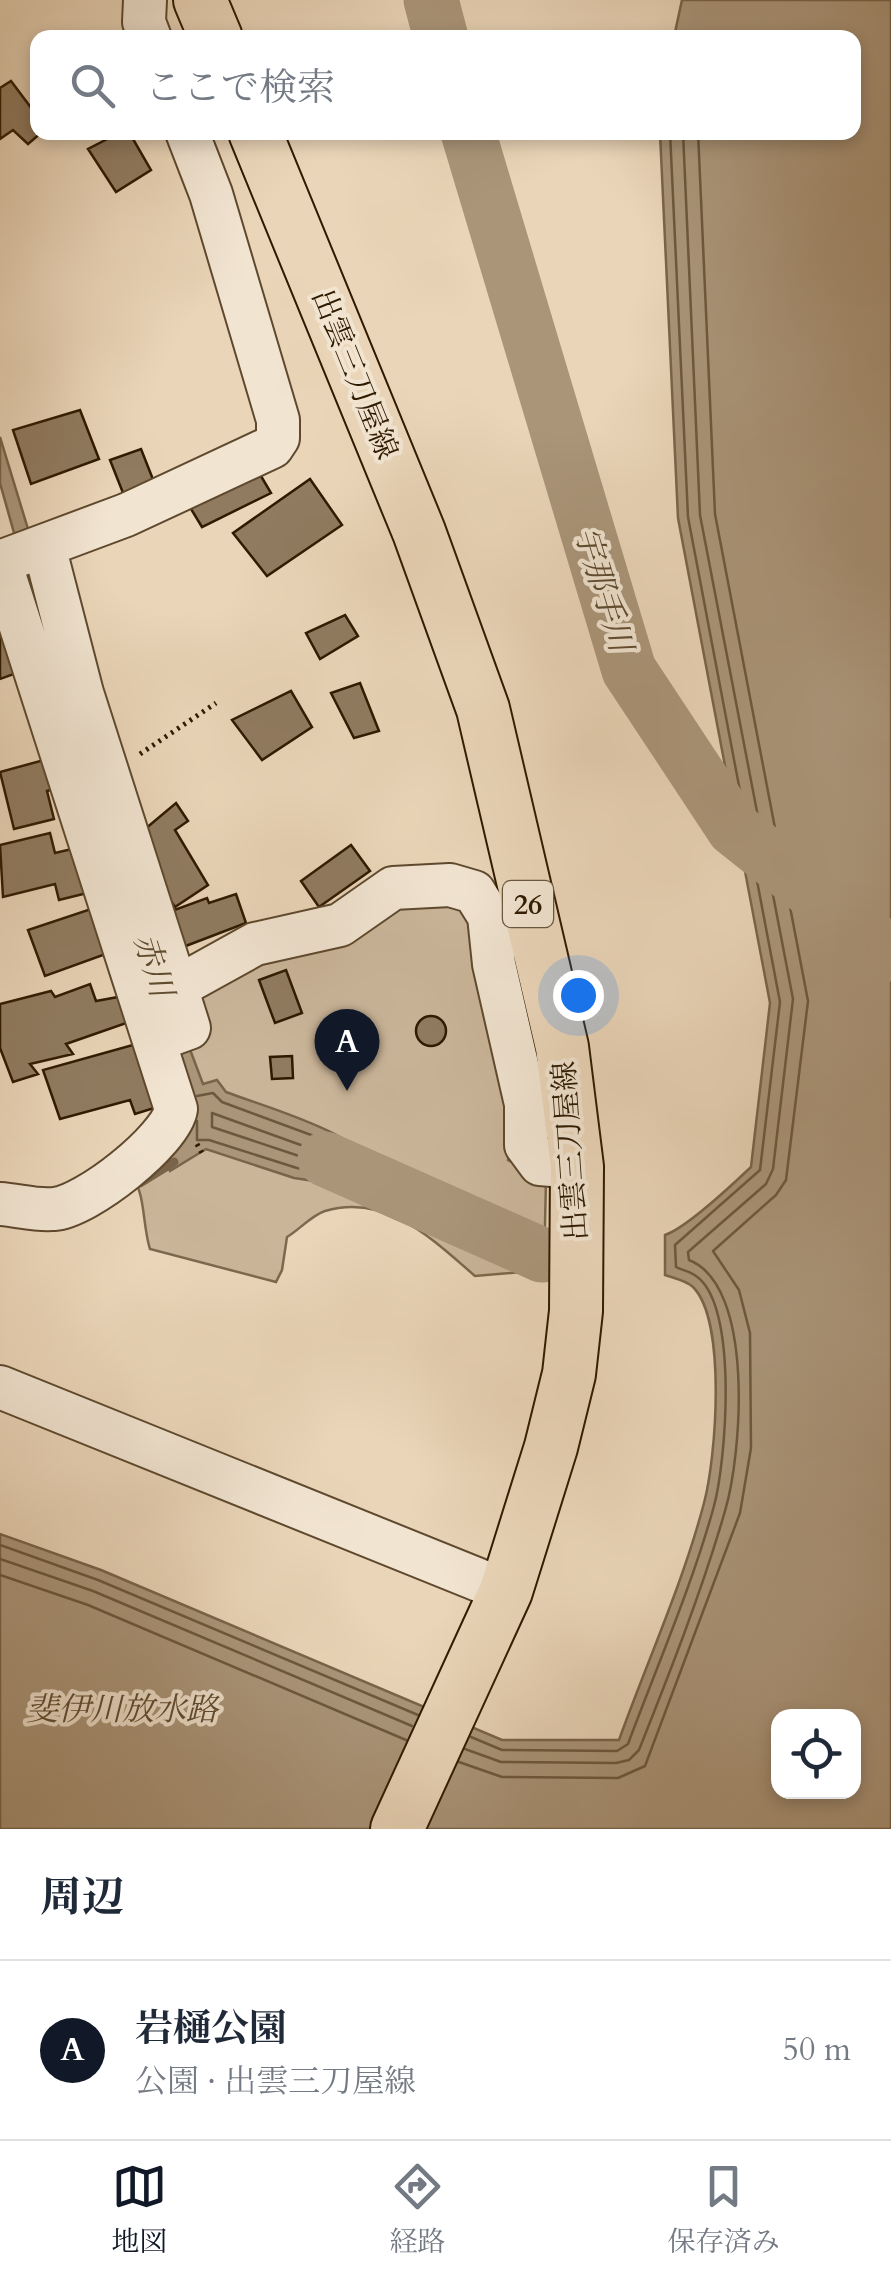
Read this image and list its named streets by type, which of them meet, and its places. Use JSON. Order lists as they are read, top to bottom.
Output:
{
  "streets": {
    "main road": ["出雲三刀屋線", "26"]
  },
  "water": ["宇那手川", "赤川", "斐伊川放水路"],
  "page": {
    "search": "ここで検索",
    "pins": "A",
    "heading": "周辺",
    "list": [
      {
        "mark": "A",
        "name": "岩樋公園",
        "note": "公園 · 出雲三刀屋線",
        "value": "50 m"
      }
    ],
    "nav": ["地図", "経路", "保存済み"]
  }
}
